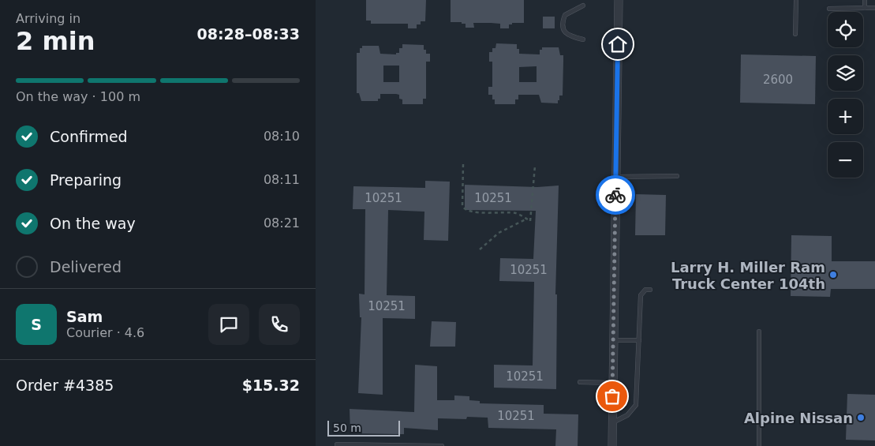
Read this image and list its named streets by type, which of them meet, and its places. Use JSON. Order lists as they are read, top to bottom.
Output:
{
  "places": ["Larry H. Miller Ram Truck Center 104th", "Alpine Nissan"],
  "house_numbers": [
    "2600",
    "10251",
    "10251",
    "10251",
    "10251",
    "10251",
    "10251"
  ],
  "scale_bar": "50 m",
  "page": {
    "heading": ["2 min", "Arriving in", "08:28–08:33"],
    "panel": [
      "Sam",
      "Courier · 4.6",
      "Order #4385",
      "$15.32"
    ],
    "map_buttons": ["+", "−"],
    "bar": "On the way · 100 m",
    "list": [
      ["Confirmed", "08:10"],
      ["Preparing", "08:11"],
      ["On the way", "08:21"],
      "Delivered"
    ],
    "round": "S",
    "scale": "50 m"
  }
}
